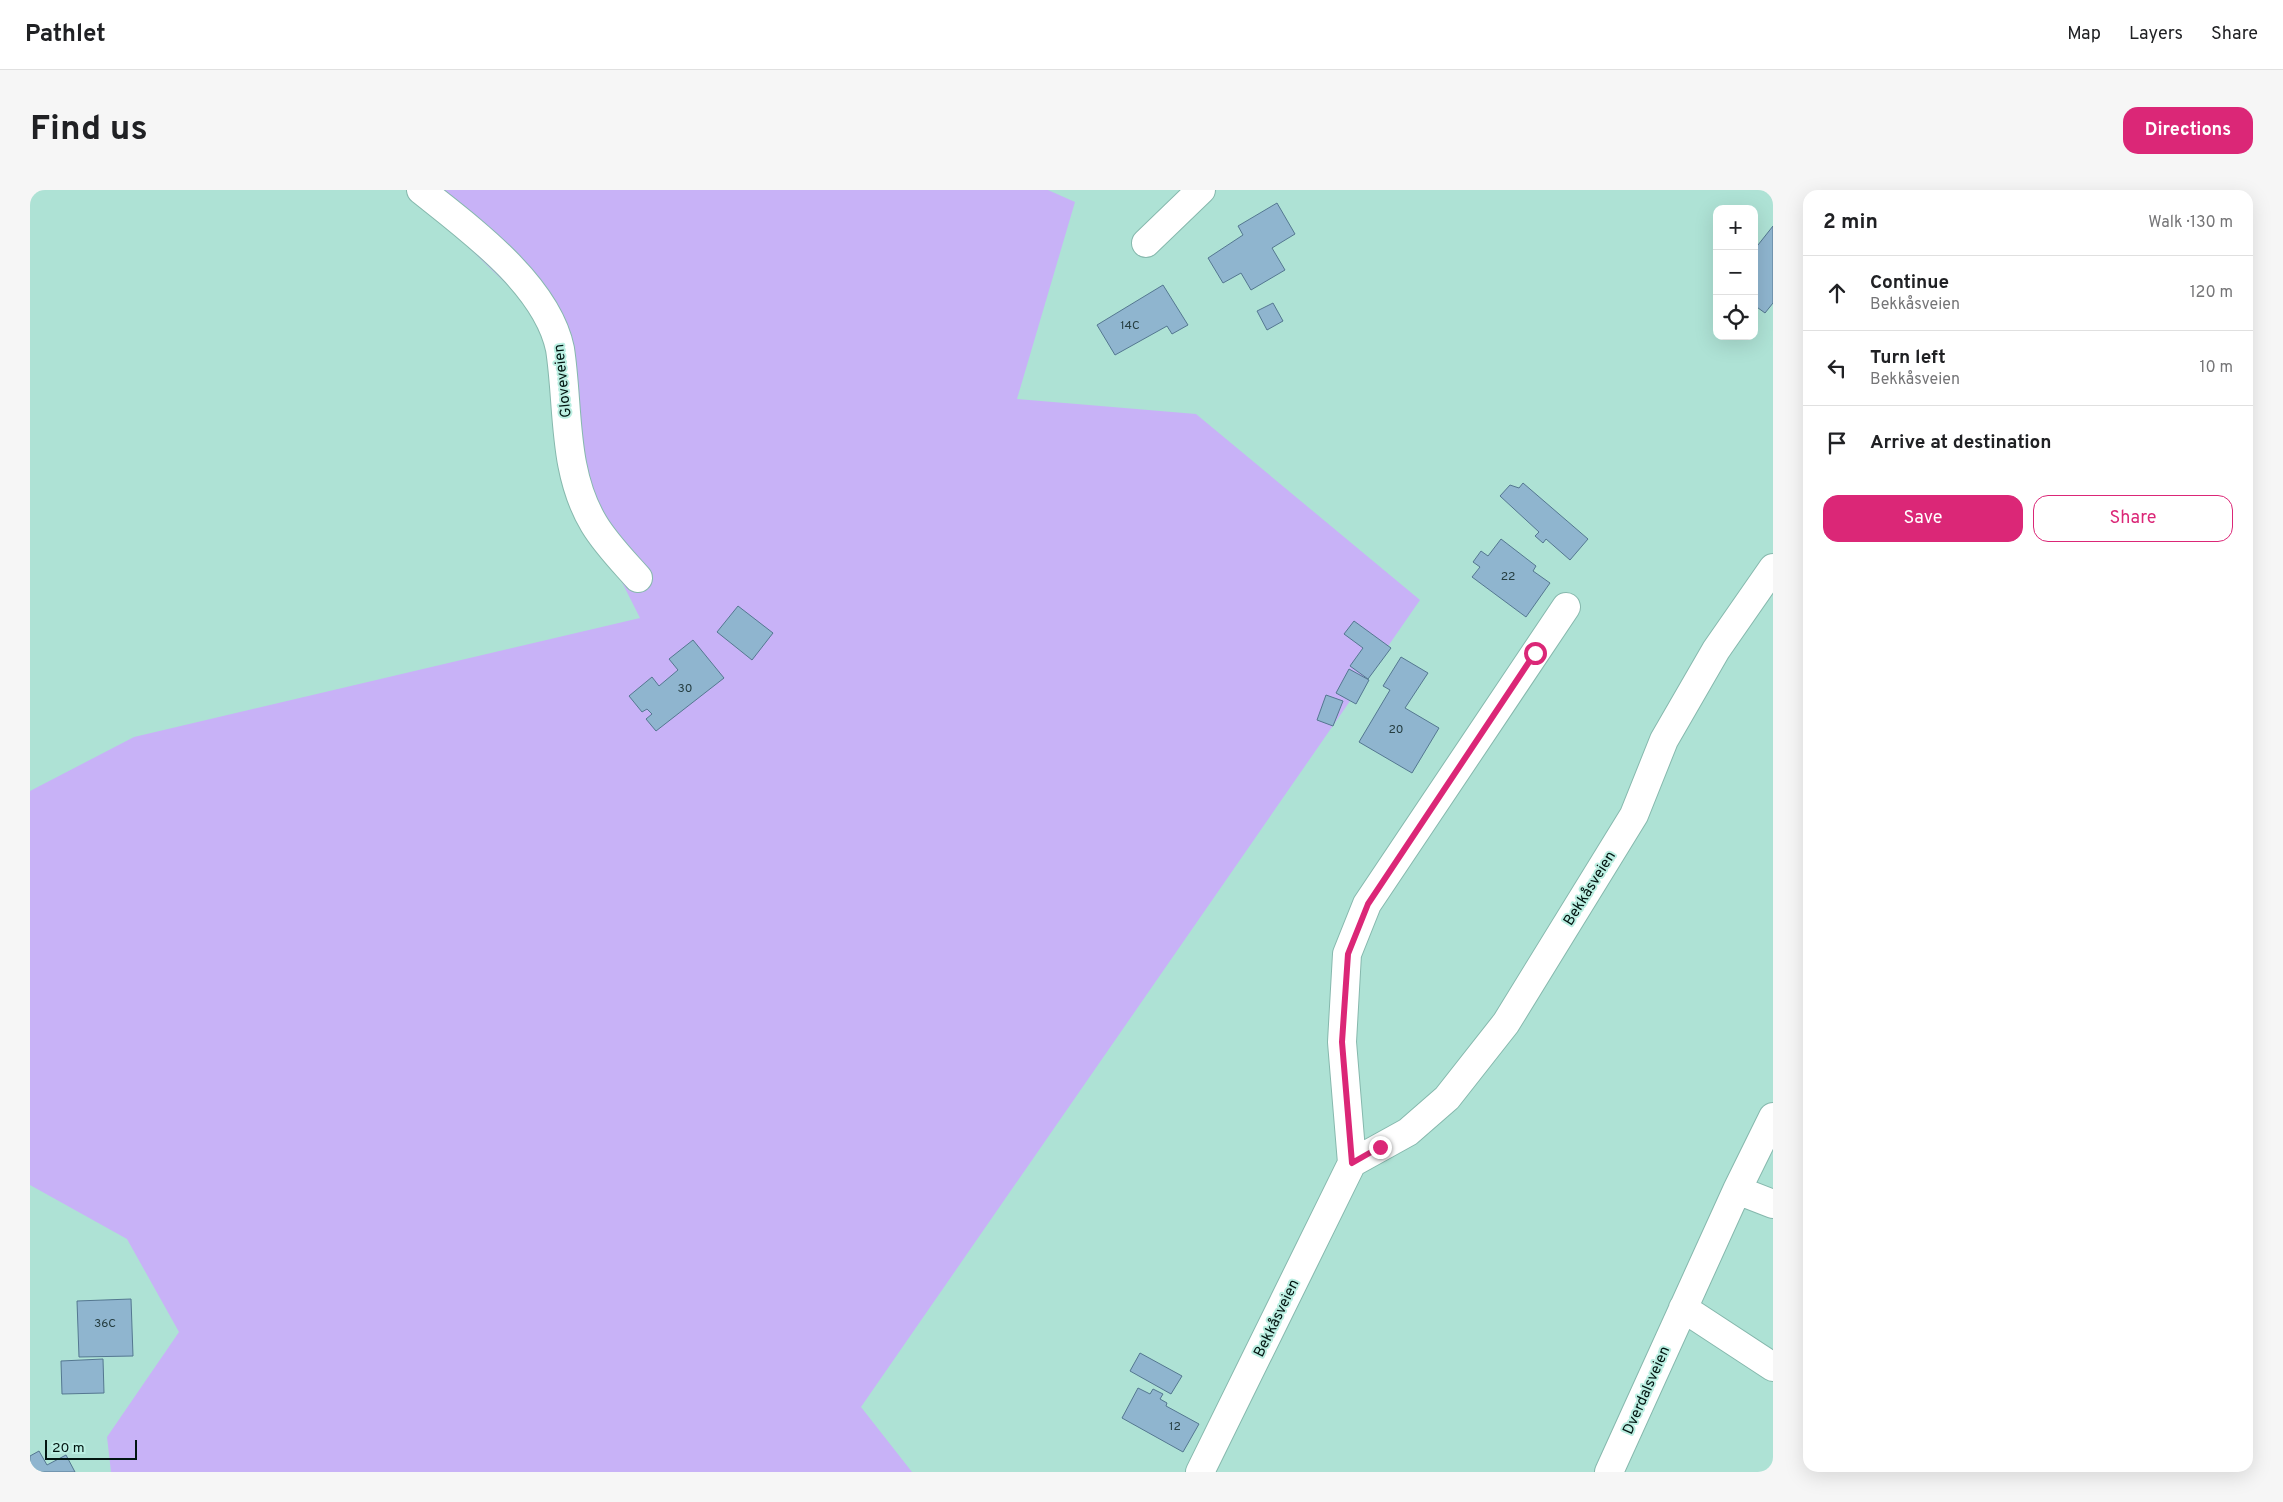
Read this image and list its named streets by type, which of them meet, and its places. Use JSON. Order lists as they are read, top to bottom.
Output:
{
  "streets": {
    "street": ["Gloveveien", "Bekkåsveien", "Dverdalsveien"]
  },
  "house_numbers": [
    "14C",
    "22",
    "30",
    "20",
    "36C",
    "12"
  ],
  "scale_bar": "20 m",
  "page": {
    "header": "Pathlet",
    "nav": ["Map", "Layers", "Share"],
    "buttons": [
      "Directions",
      ["Save", "Share"]
    ],
    "title": "Find us",
    "heading": ["2 min", "Walk · 130 m"],
    "map_buttons": ["+", "−"],
    "list": [
      ["Continue", "Bekkåsveien", "120 m"],
      ["Turn left", "Bekkåsveien", "10 m"],
      "Arrive at destination"
    ],
    "scale": "20 m"
  }
}
